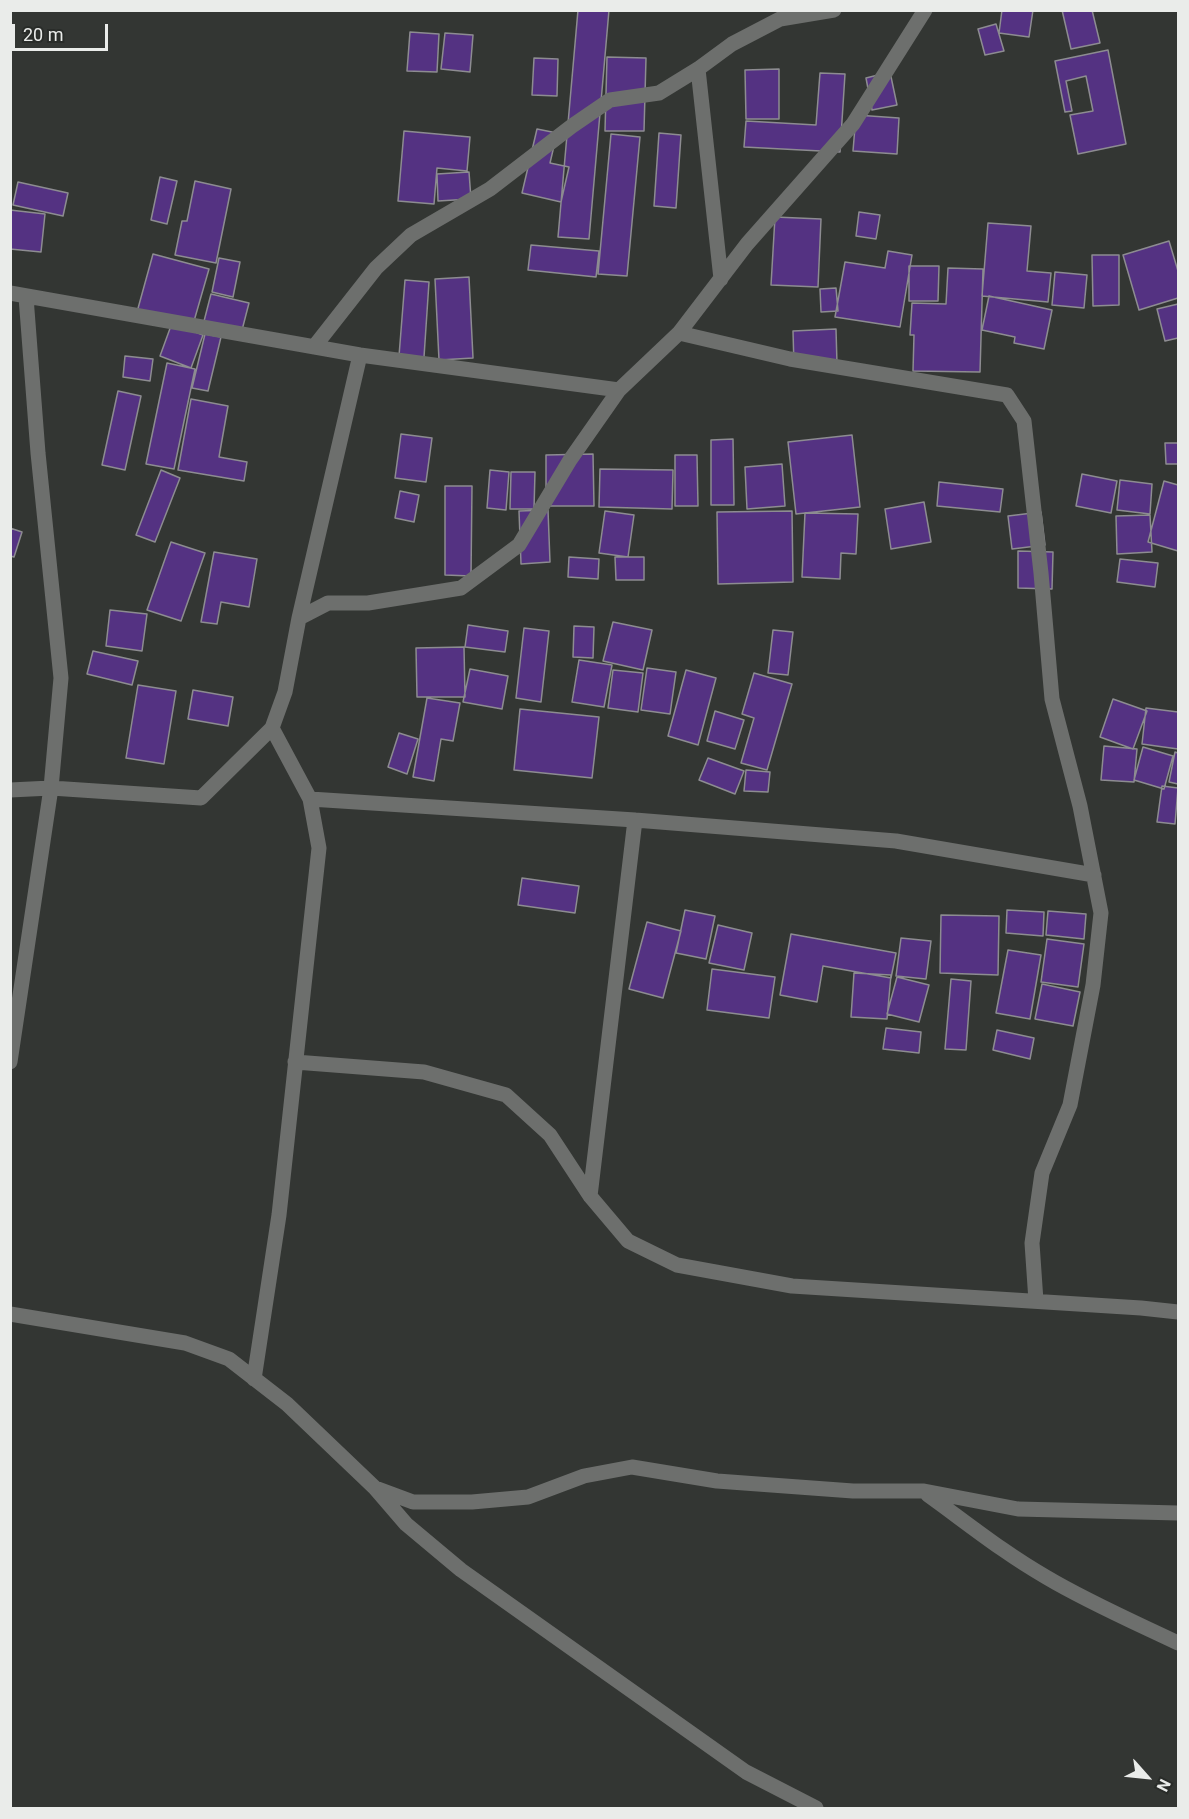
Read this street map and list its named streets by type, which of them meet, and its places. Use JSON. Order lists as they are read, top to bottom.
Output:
{
  "scale_bar": "20 m",
  "north": "bottom right"
}
